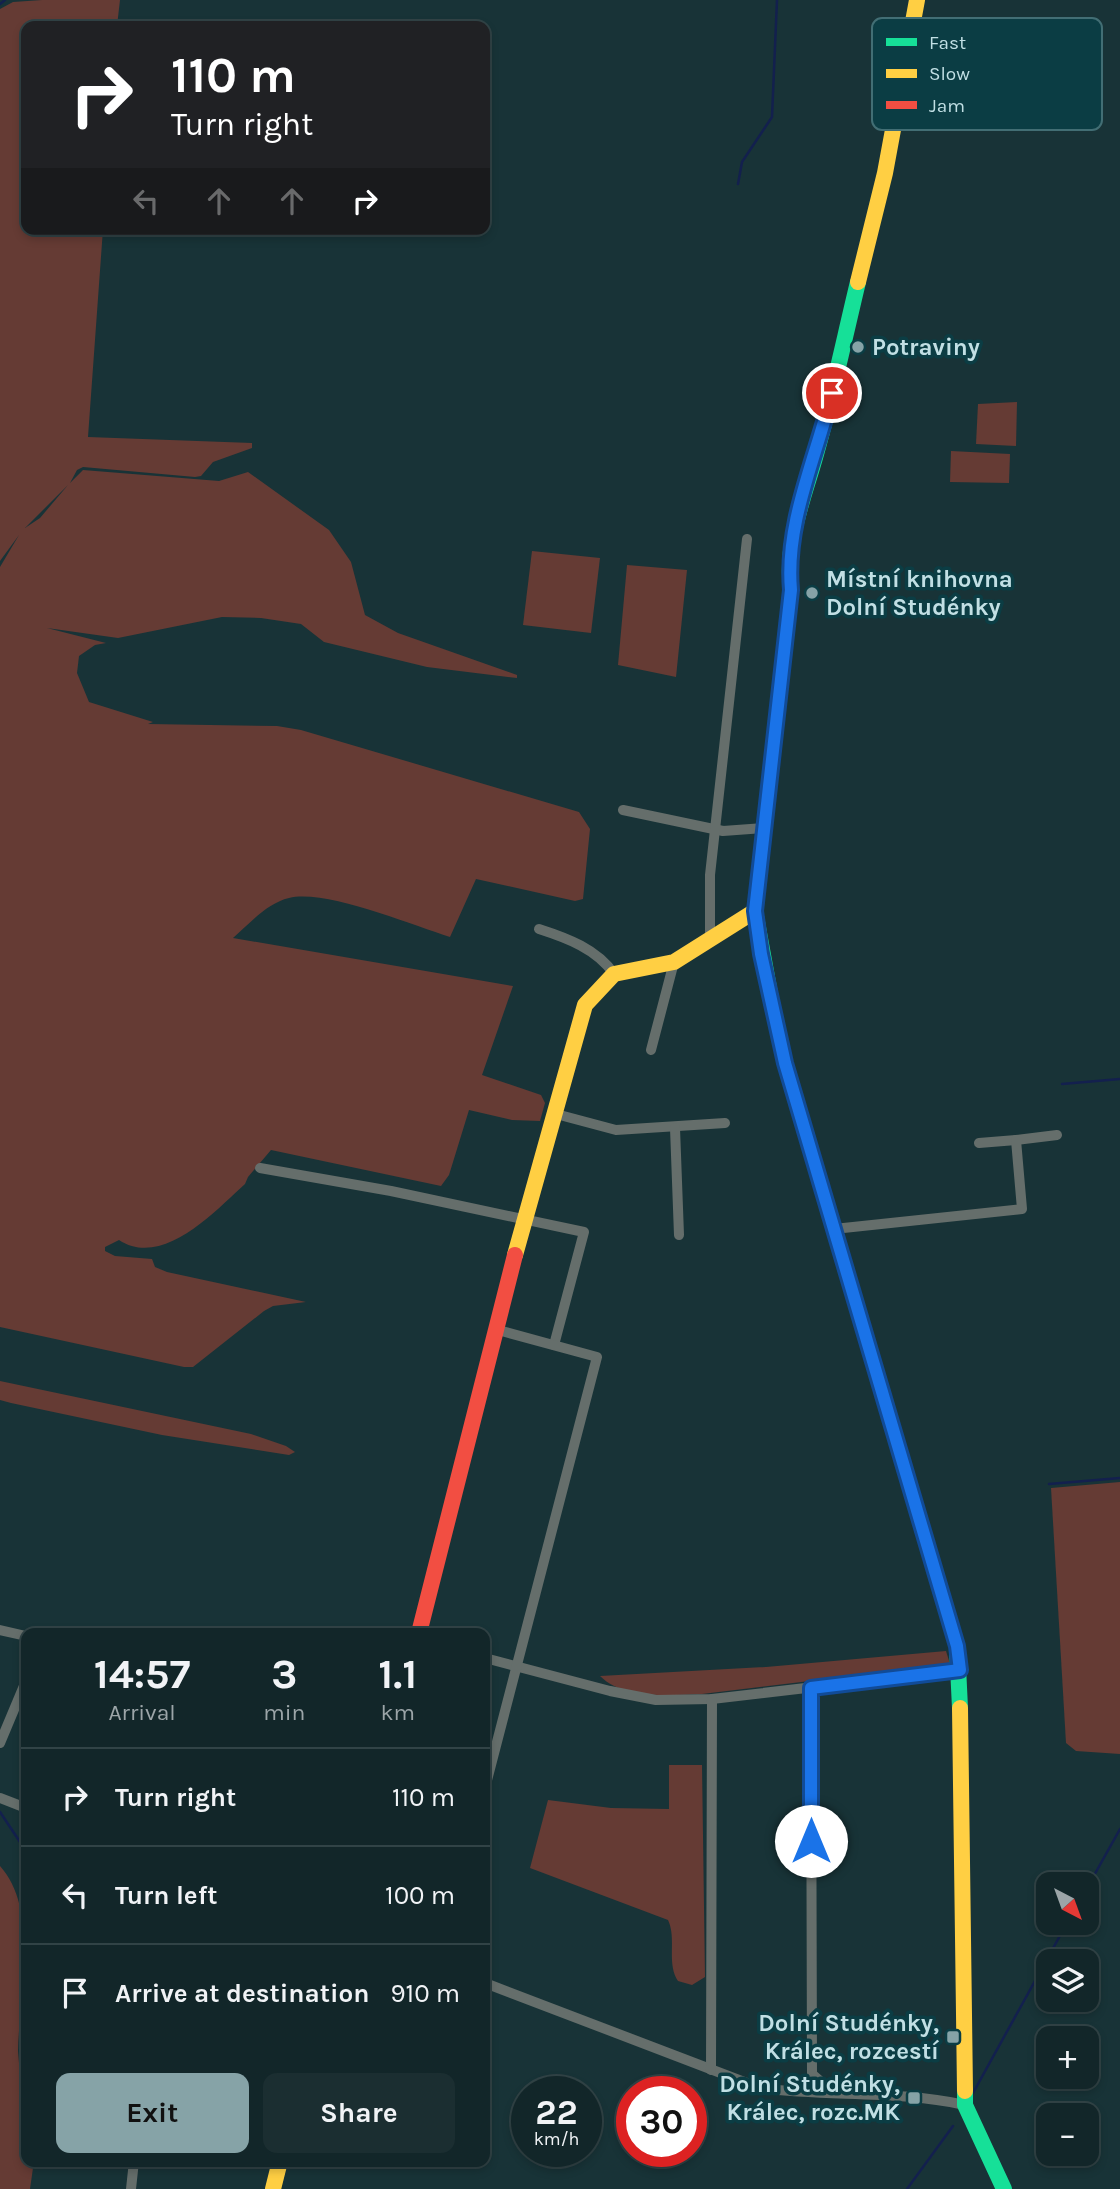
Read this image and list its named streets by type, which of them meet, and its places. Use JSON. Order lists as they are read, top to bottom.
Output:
{
  "places": {
    "other": ["Potraviny", "Místní knihovna Dolní Studénky"],
    "transit": ["Dolní Studénky, Králec, rozcestí", "Dolní Studénky, Králec, rozc.MK"]
  },
  "legend": ["Fast", "Slow", "Jam"],
  "north": "bottom right",
  "page": {
    "turn": ["110 m", "Turn right"],
    "eta": [
      "14:57",
      "Arrival",
      "3",
      "min",
      "1.1",
      "km"
    ],
    "list": [
      {
        "name": "Turn right",
        "value": "110 m"
      },
      {
        "name": "Turn left",
        "value": "100 m"
      },
      {
        "name": "Arrive at destination",
        "value": "910 m"
      }
    ],
    "map_buttons": ["+", "−"],
    "buttons": ["Exit", "Share"],
    "speed": "22 km/h",
    "limit": "30"
  }
}
